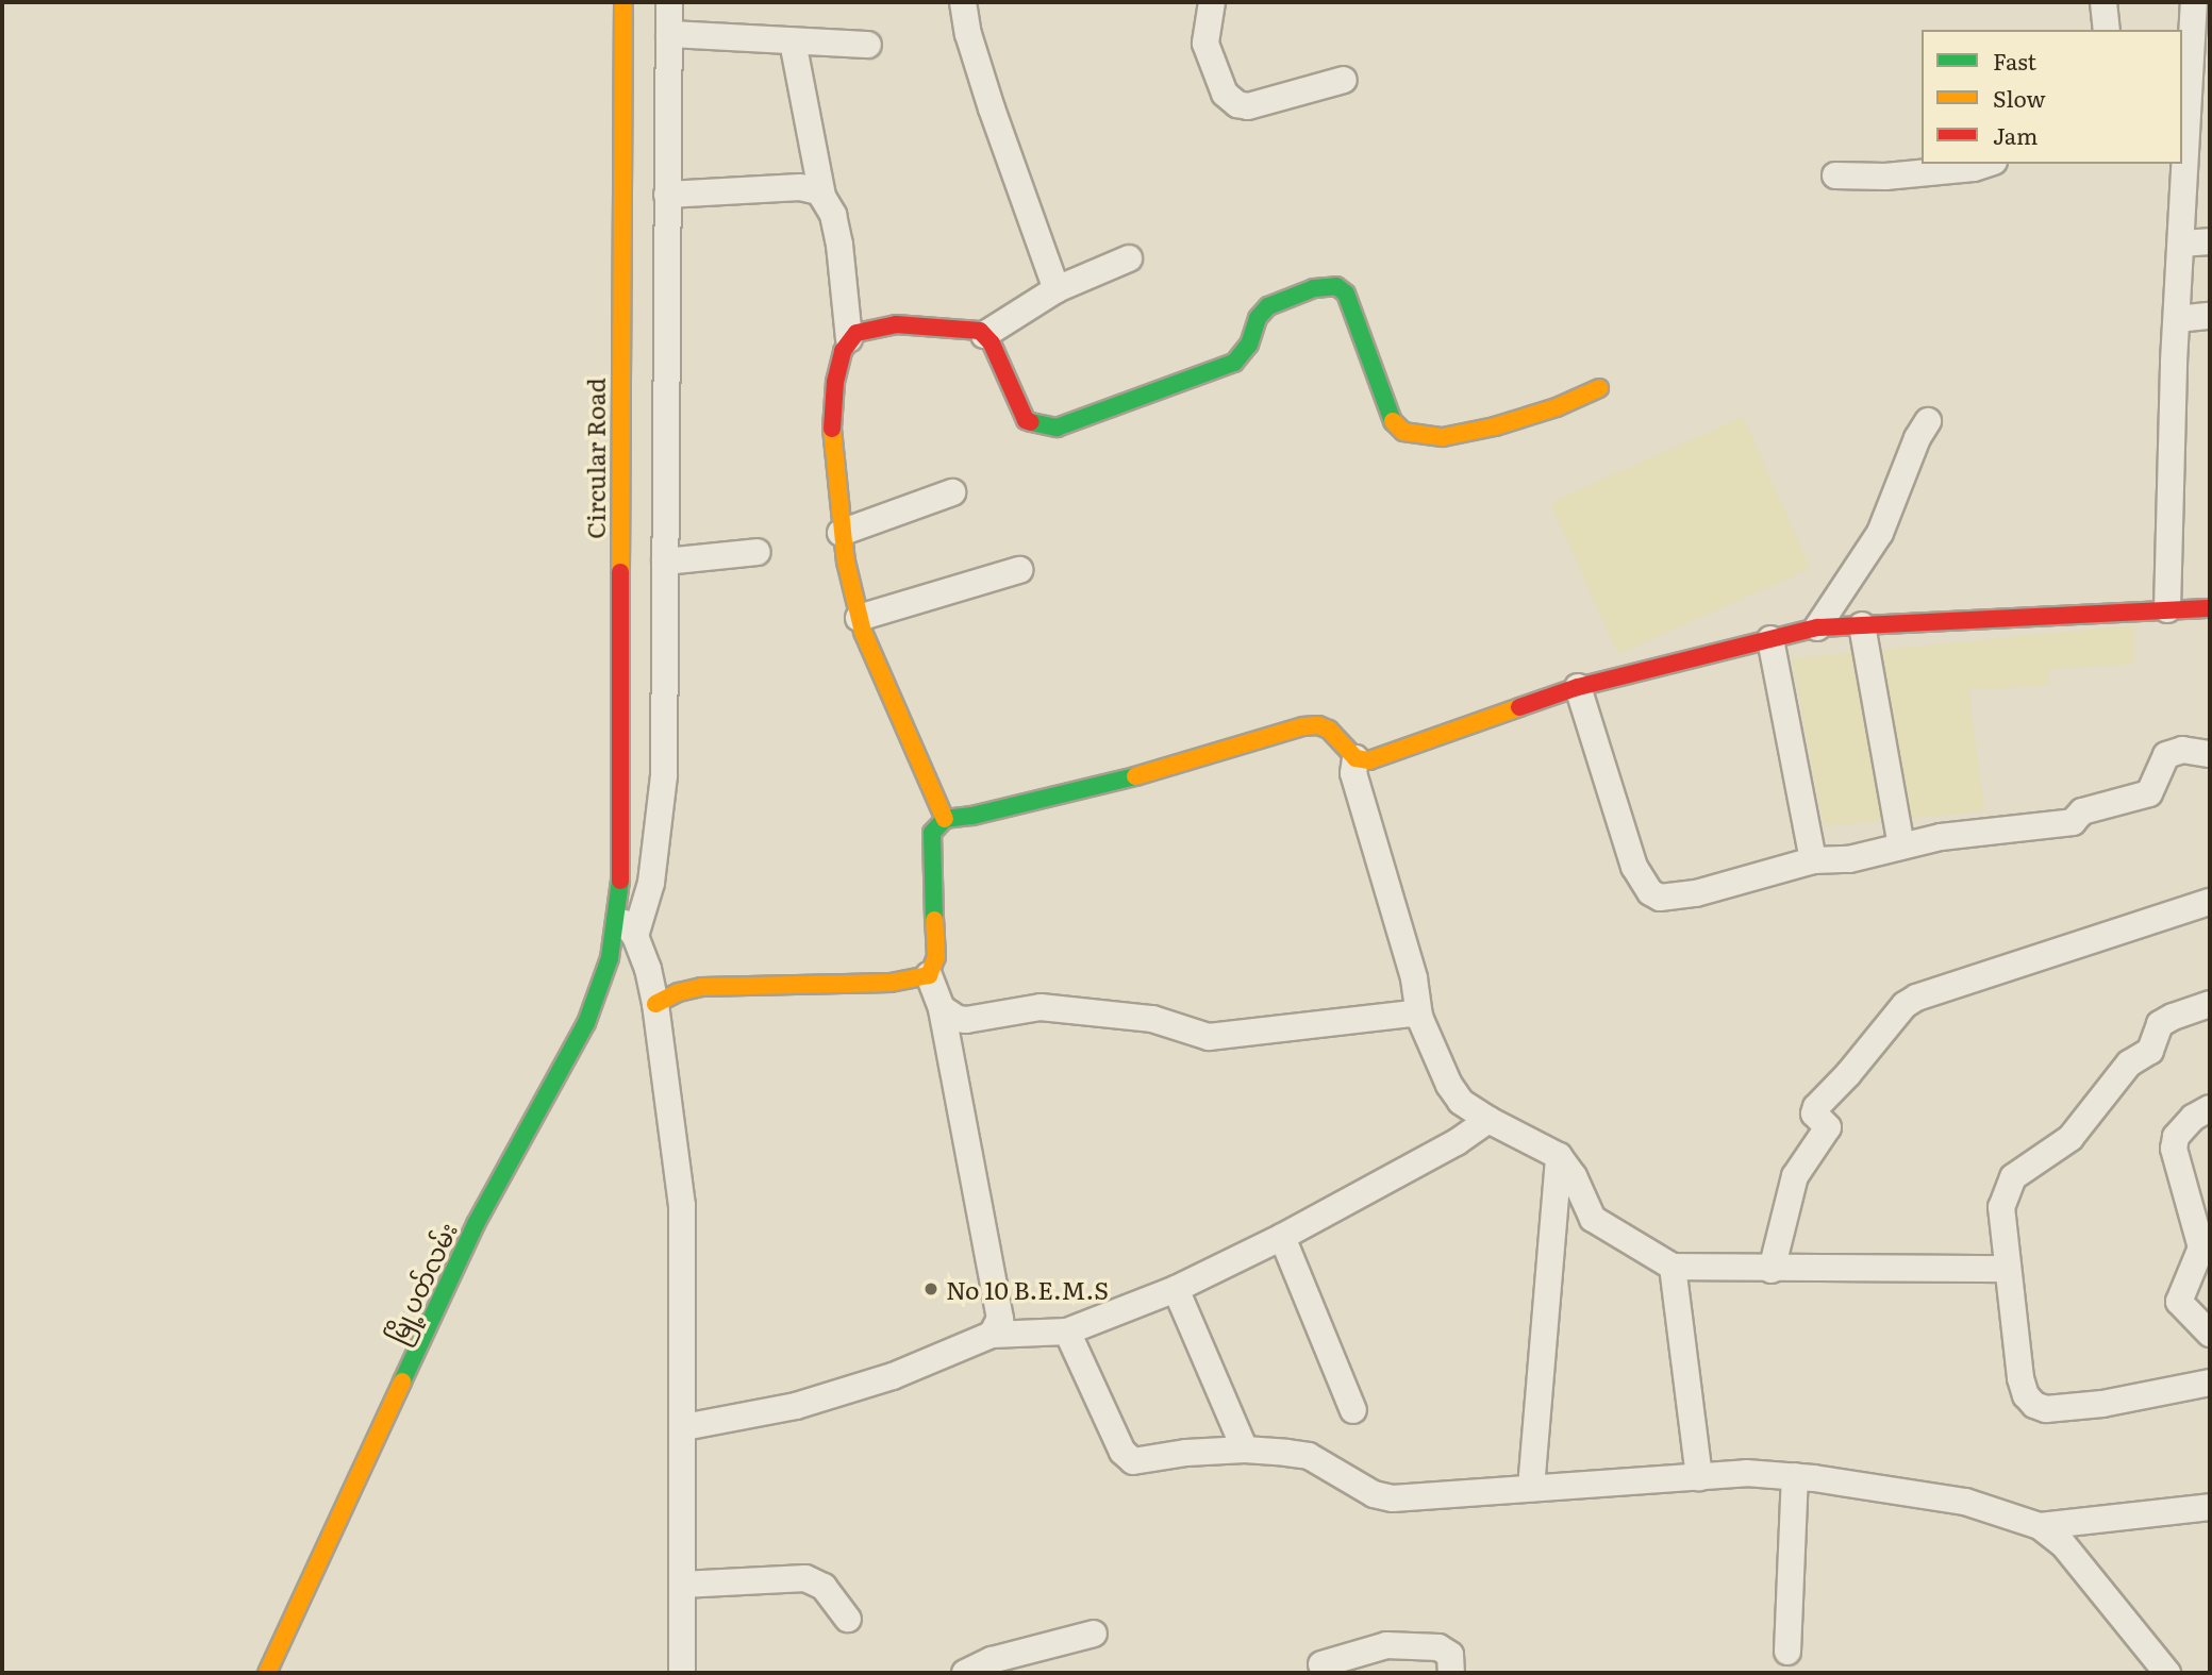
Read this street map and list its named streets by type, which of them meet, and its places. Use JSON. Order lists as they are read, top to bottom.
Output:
{
  "streets": {
    "street": ["Circular Road", "မြို့ပတ်လမ်း"]
  },
  "crossings": [
    ["Circular Road", "မြို့ပတ်လမ်း"]
  ],
  "places": ["No 10 B.E.M.S"],
  "legend": ["Fast", "Slow", "Jam"]
}
